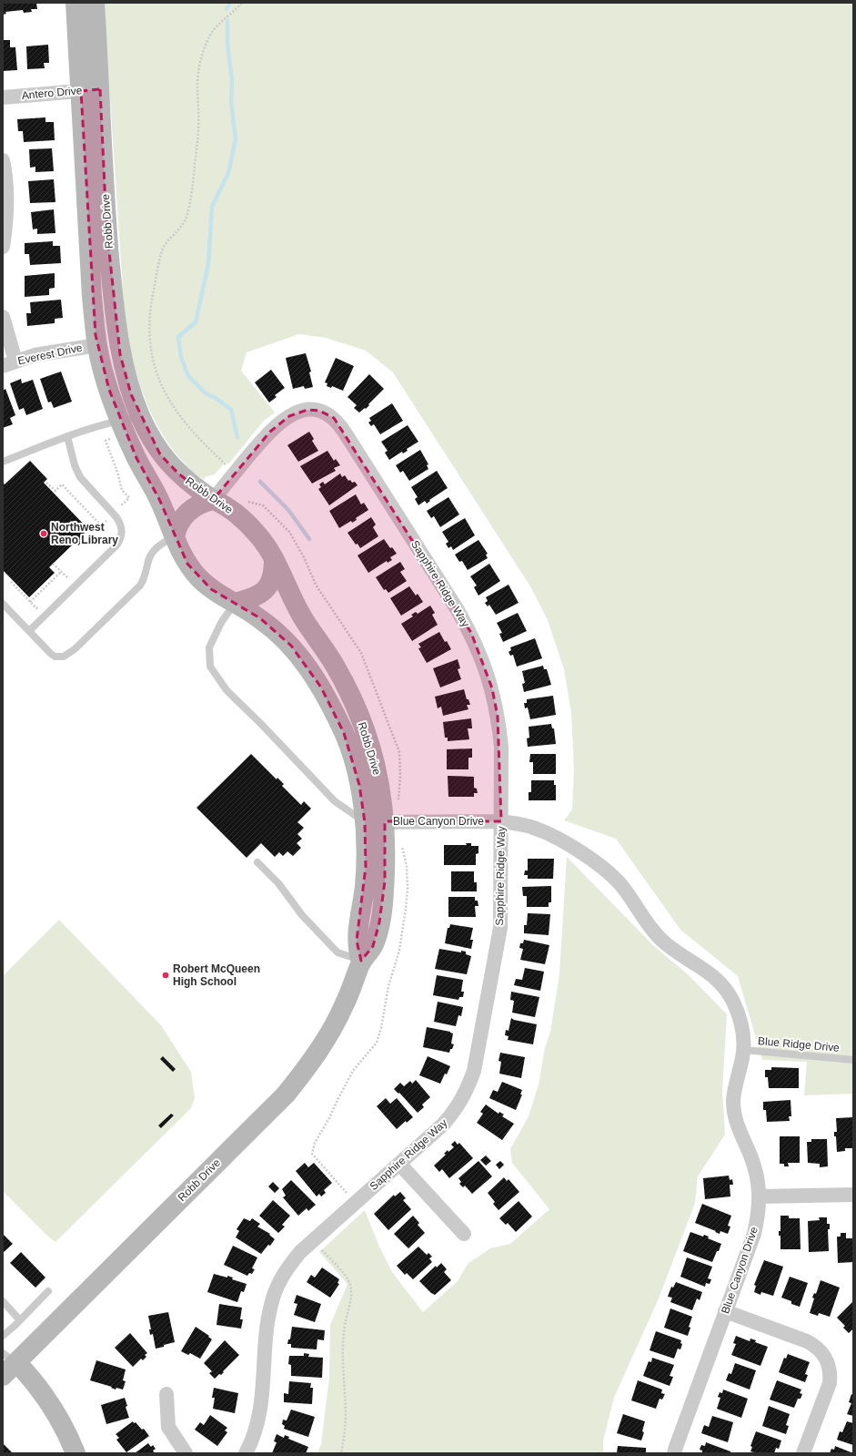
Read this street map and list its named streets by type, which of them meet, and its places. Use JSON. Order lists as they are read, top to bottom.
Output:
{
  "streets": {
    "street": [
      "Antero Drive",
      "Robb Drive",
      "Everest Drive",
      "Sapphire Ridge Way",
      "Blue Canyon Drive"
    ],
    "lane": ["Blue Ridge Drive"]
  },
  "crossings": [
    ["Antero Drive", "Robb Drive"],
    ["Robb Drive", "Everest Drive"],
    ["Robb Drive", "Sapphire Ridge Way"],
    ["Robb Drive", "Blue Canyon Drive"],
    ["Sapphire Ridge Way", "Blue Canyon Drive"],
    ["Blue Canyon Drive", "Blue Ridge Drive"]
  ],
  "places": ["Northwest Reno Library", "Robert McQueen High School"]
}
